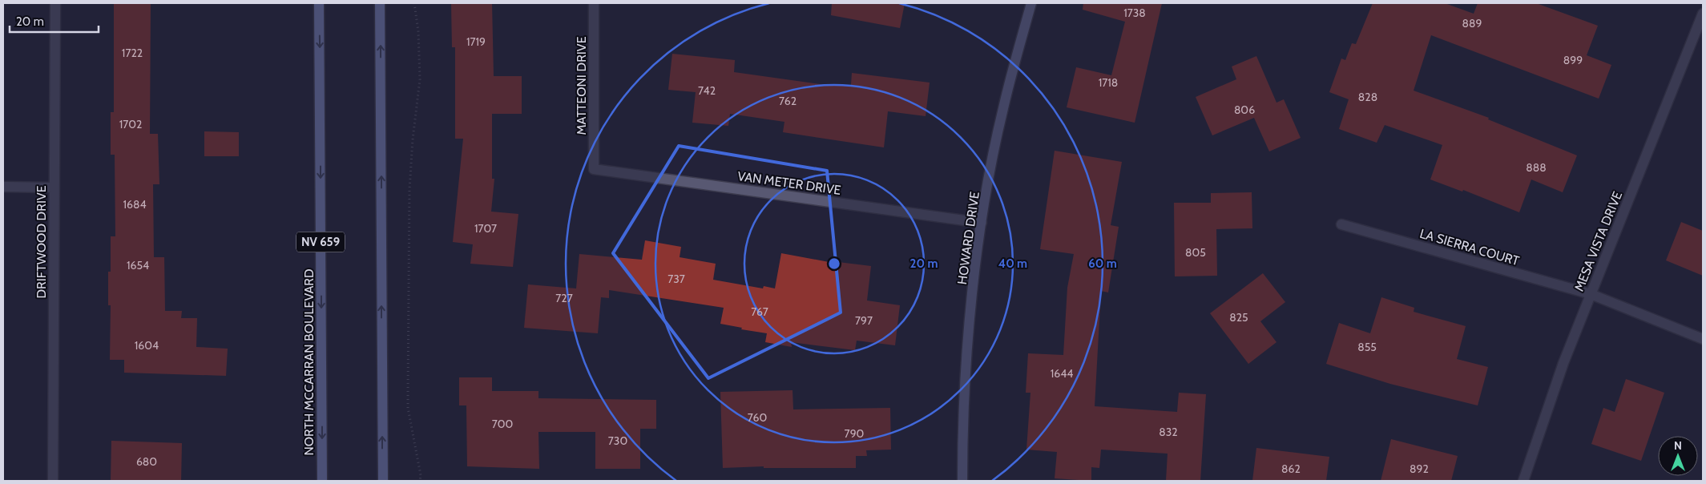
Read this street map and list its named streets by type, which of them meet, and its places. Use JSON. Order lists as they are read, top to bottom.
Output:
{
  "streets": {
    "main road": ["NV 659", "NORTH MCCARRAN BOULEVARD"],
    "street": [
      "MATTEONI DRIVE",
      "VAN METER DRIVE",
      "HOWARD DRIVE",
      "MESA VISTA DRIVE",
      "DRIFTWOOD DRIVE",
      "LA SIERRA COURT"
    ]
  },
  "crossings": [
    ["MATTEONI DRIVE", "VAN METER DRIVE"],
    ["VAN METER DRIVE", "HOWARD DRIVE"],
    ["MESA VISTA DRIVE", "LA SIERRA COURT"]
  ],
  "house_numbers": [
    "1738",
    "889",
    "1719",
    "1722",
    "899",
    "1718",
    "742",
    "828",
    "762",
    "806",
    "1702",
    "888",
    "1684",
    "1707",
    "805",
    "1654",
    "737",
    "727",
    "767",
    "825",
    "797",
    "1604",
    "855",
    "1644",
    "760",
    "700",
    "832",
    "790",
    "730",
    "680",
    "862",
    "892"
  ],
  "scale_bar": "20 m",
  "north": "top",
  "rings": ["20 m", "40 m", "60 m"]
}
